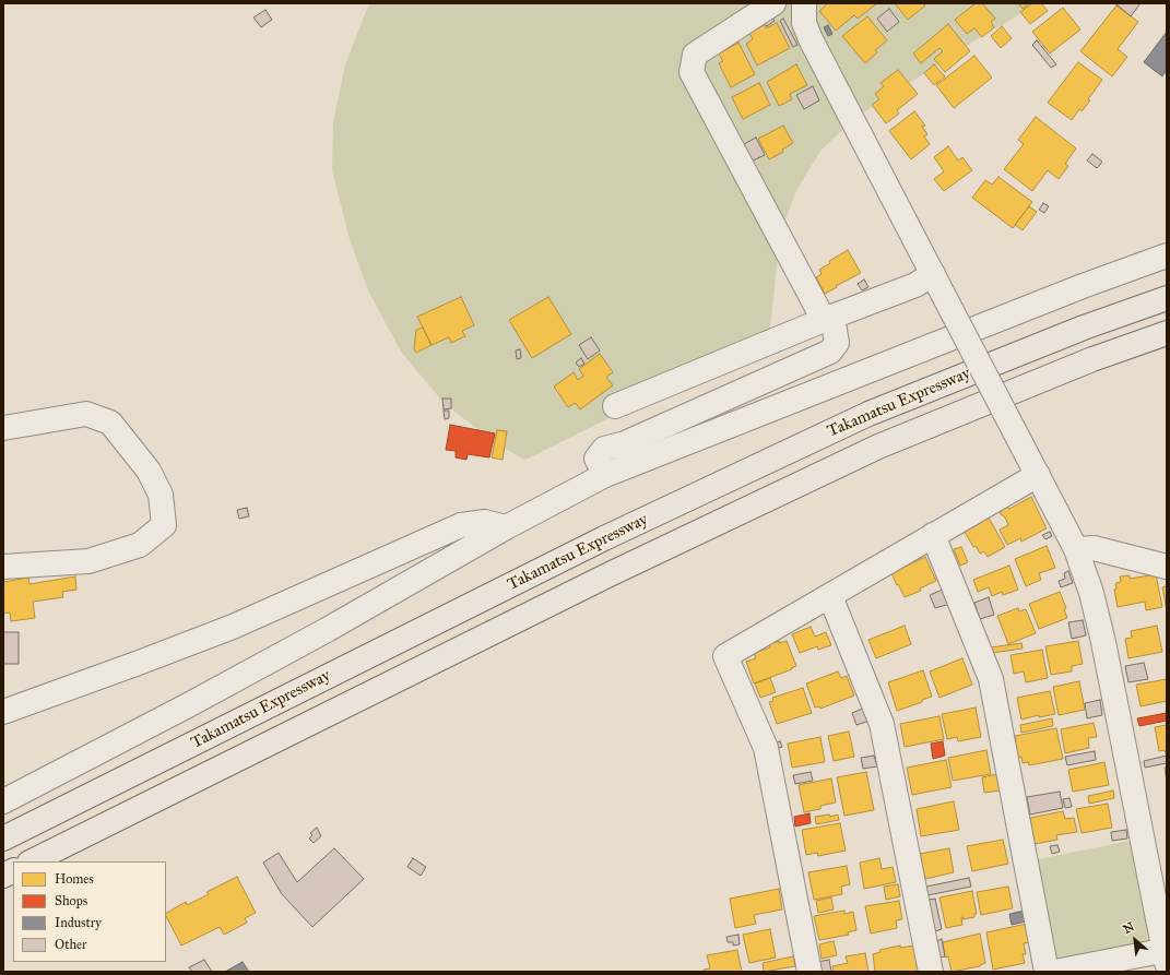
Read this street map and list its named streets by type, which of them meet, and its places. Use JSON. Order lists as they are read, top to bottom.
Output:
{
  "streets": {
    "highway": ["Takamatsu Expressway"]
  },
  "legend": [
    "Homes",
    "Shops",
    "Industry",
    "Other"
  ],
  "north": "top left"
}
